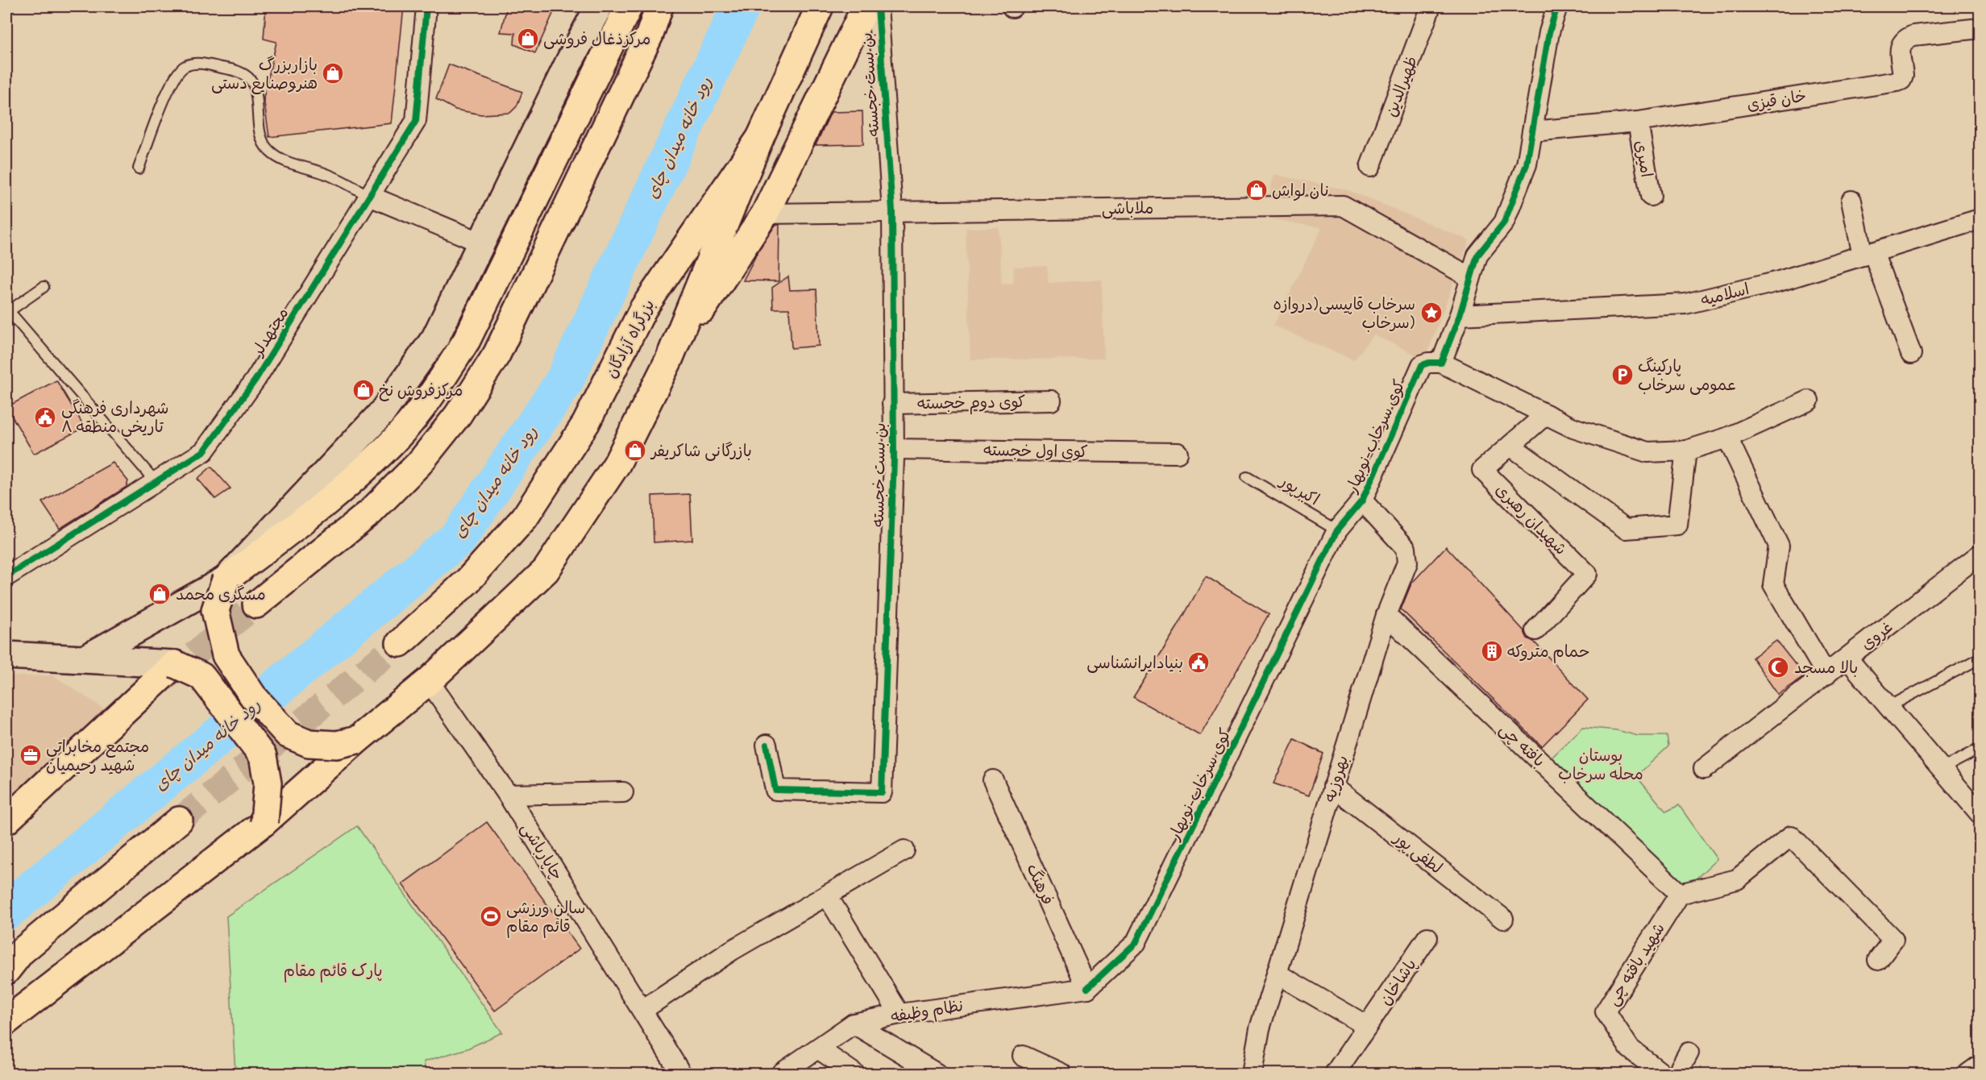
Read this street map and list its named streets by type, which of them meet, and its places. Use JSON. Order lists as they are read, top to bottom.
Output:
{
  "streets": {
    "highway": ["بزرگراه آزادگان"],
    "street": [
      "بن بست خجسته",
      "ظهیرالدین",
      "خان قیزی",
      "امیری",
      "ملاباشی",
      "اسلامیه",
      "مجتهدلر",
      "کوی دوم خجسته",
      "کوی سرخاب-نوبهار",
      "کوی اول خجسته",
      "شهیدان رهبری",
      "غروی",
      "بافته چی",
      "بهروزیه",
      "چاپارباشی",
      "لطفی پور",
      "فرهنگ",
      "شهید بافته چی",
      "پاشاخان",
      "نظام وظیفه"
    ],
    "lane": ["اکبرپور"]
  },
  "crossings": [
    ["بن بست خجسته", "ملاباشی"],
    ["بن بست خجسته", "کوی دوم خجسته"],
    ["بن بست خجسته", "کوی اول خجسته"],
    ["خان قیزی", "امیری"],
    ["کوی سرخاب-نوبهار", "اکبرپور"],
    ["کوی سرخاب-نوبهار", "بهروزیه"],
    ["کوی سرخاب-نوبهار", "فرهنگ"],
    ["کوی سرخاب-نوبهار", "نظام وظیفه"],
    ["بافته چی", "بهروزیه"],
    ["بافته چی", "شهید بافته چی"],
    ["بهروزیه", "لطفی پور"],
    ["فرهنگ", "نظام وظیفه"]
  ],
  "water": ["رود خانه میدان چای"],
  "parks": ["بوستان محله سرخاب", "پارک قائم مقام"],
  "places": {
    "shop": [
      "مرکزذغال فروشی",
      "بازاربزرگ هنروصنایع دستی",
      "نان لواش",
      "مرکزفروش نخ",
      "بازرگانی شاکریفر",
      "مسگری محمد"
    ],
    "place": ["سرخاب قاپیسی(دروازه سرخاب)"],
    "parking": ["پارکینگ عمومی سرخاب"],
    "public building": ["شهرداری فرهنگی تاریخی منطقه ۸", "بنیادایرانشناسی"],
    "building": ["حمام متروکه"],
    "mosque": ["بالا مسجد"],
    "office": ["مجتمع مخابراتی شهید رحیمیان"],
    "sports": ["سالن ورزشی قائم مقام"]
  }
}
